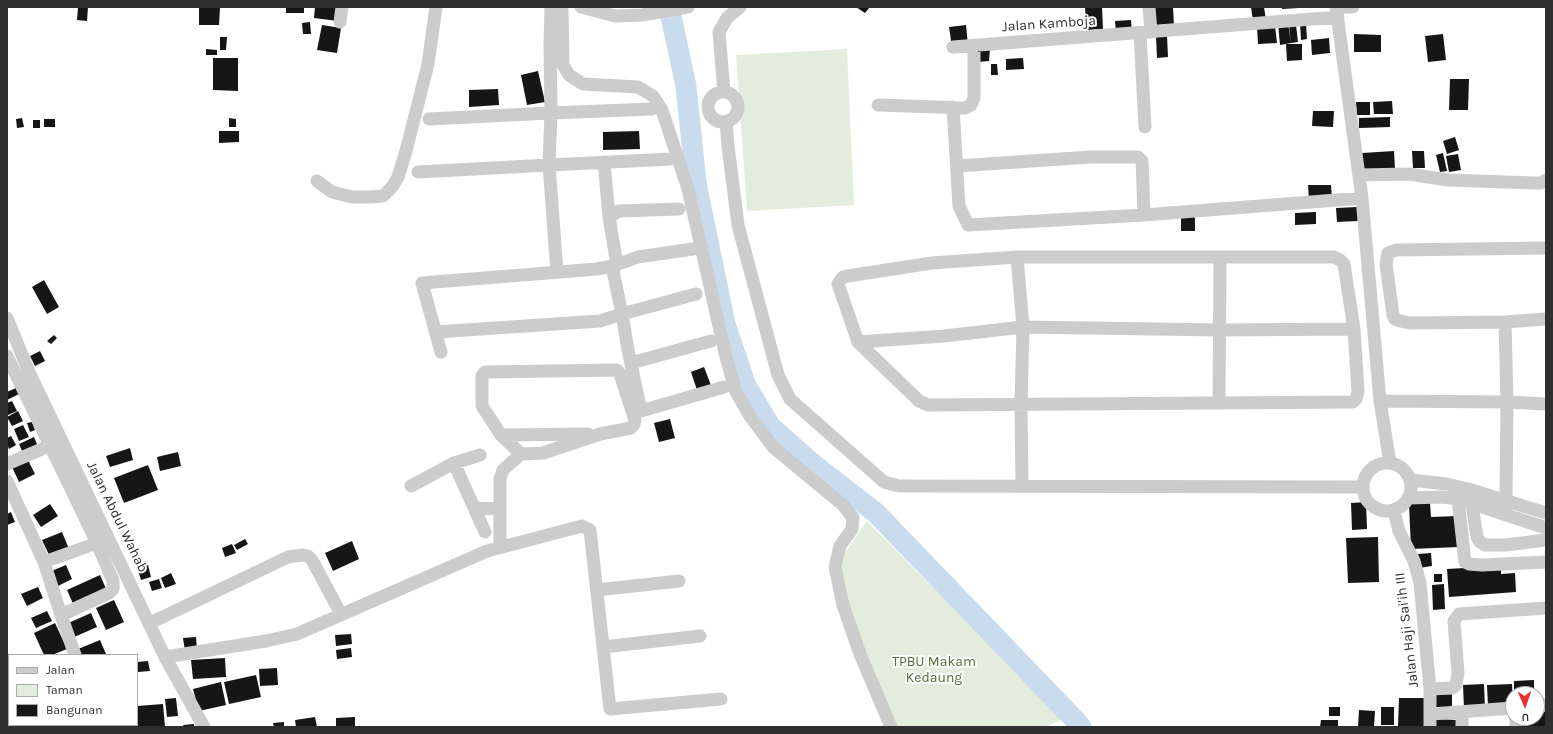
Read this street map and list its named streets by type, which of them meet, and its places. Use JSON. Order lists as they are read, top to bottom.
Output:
{
  "streets": {
    "street": ["Jalan Kamboja", "Jalan Abdul Wahab", "Jalan Haji Sai'ih III"]
  },
  "parks": ["TPBU Makam Kedaung"],
  "legend": ["Jalan", "Taman", "Bangunan"],
  "north": "bottom"
}
